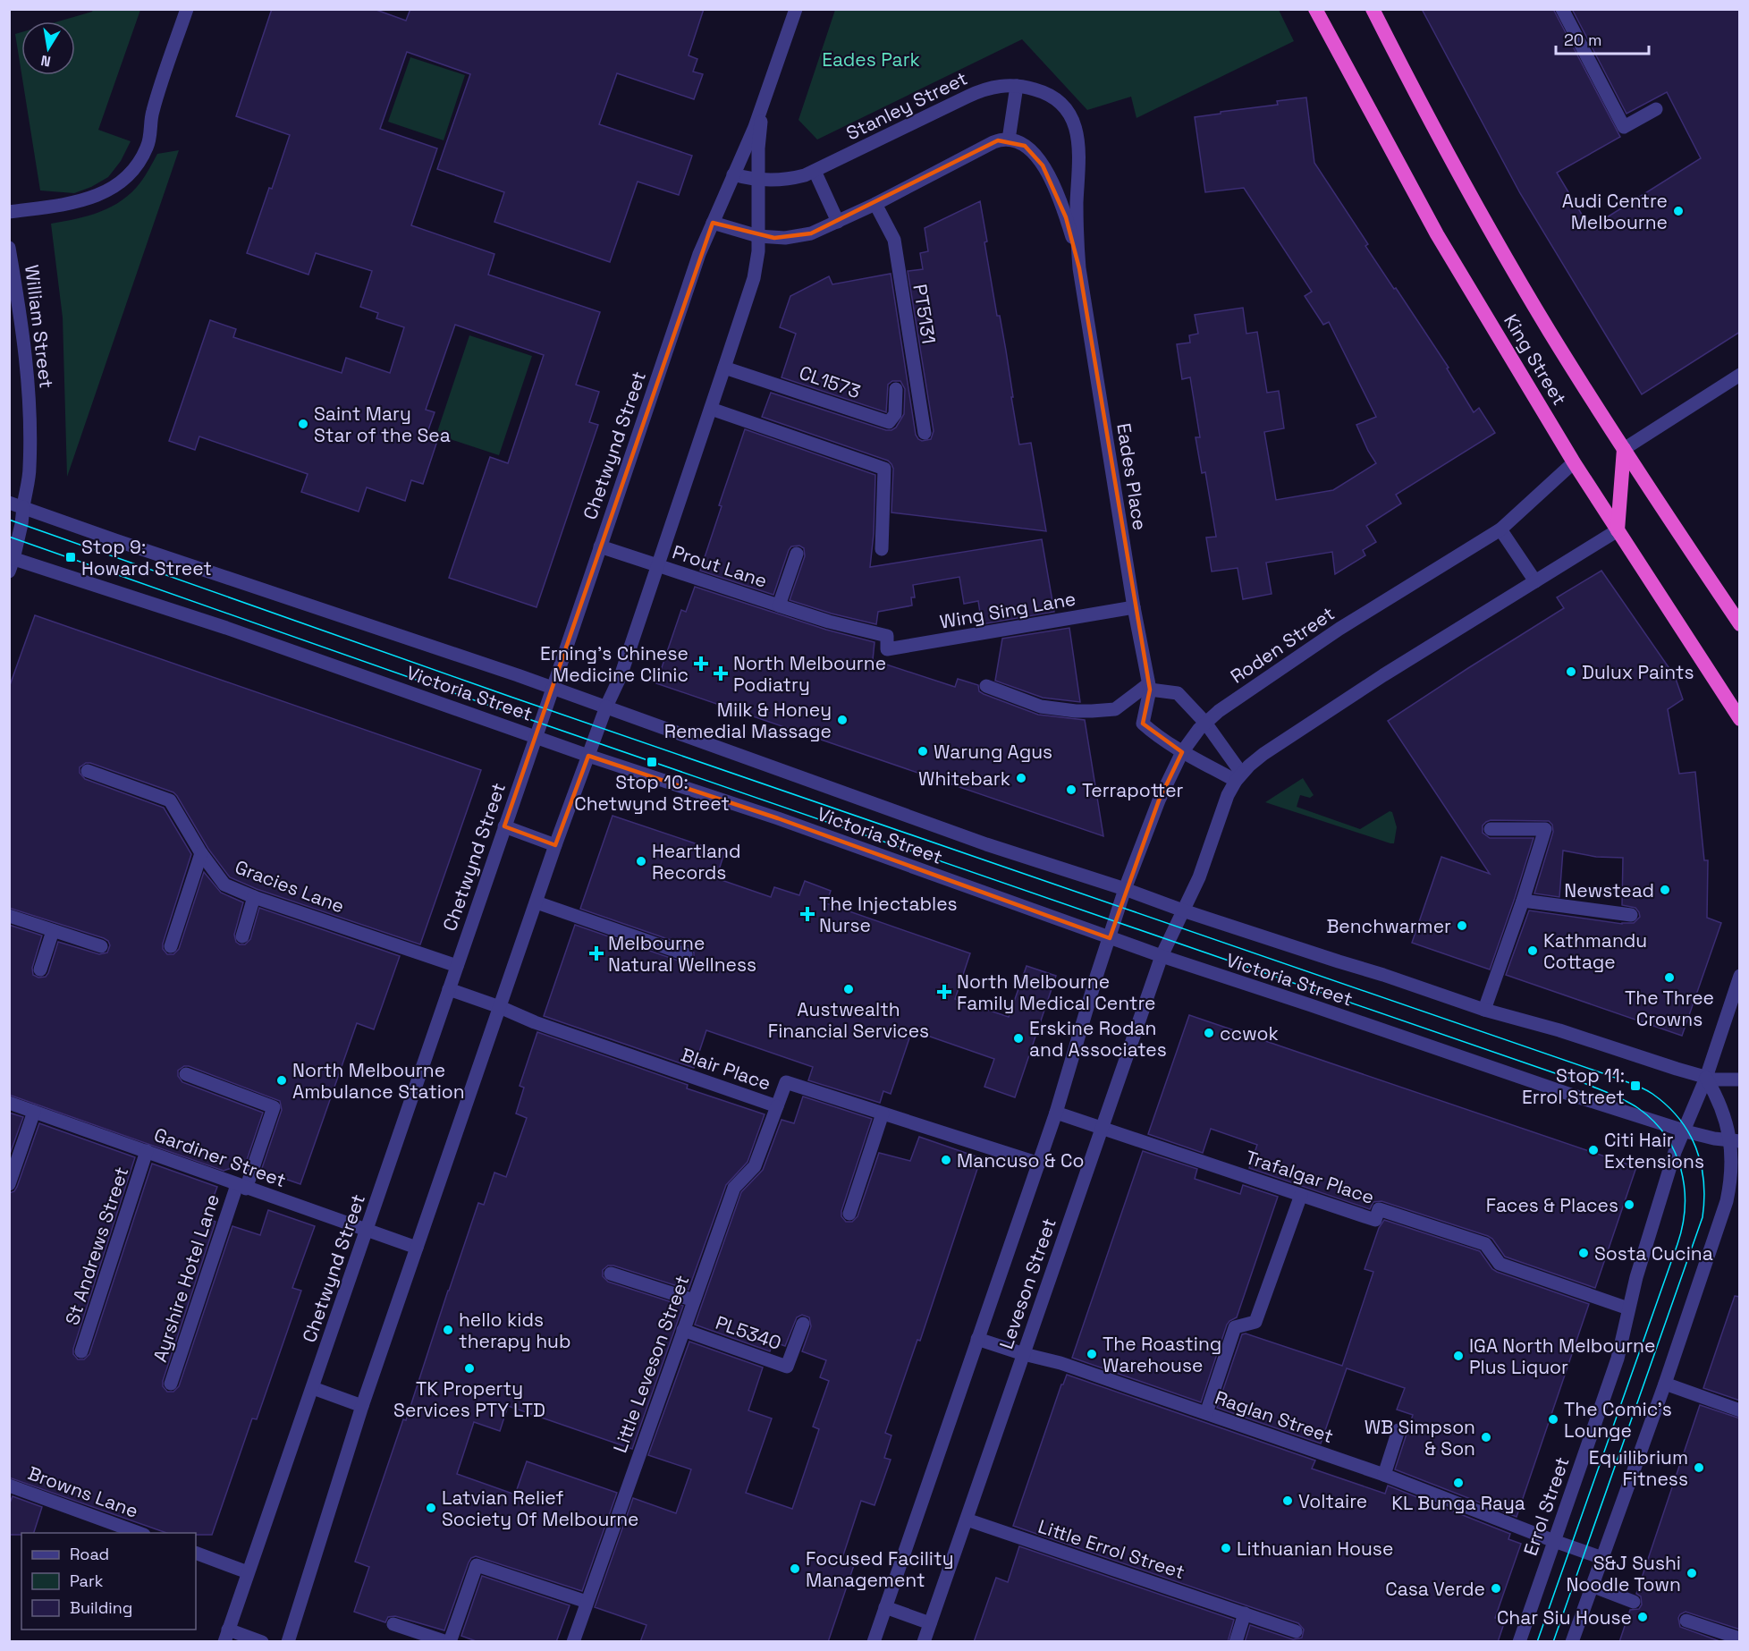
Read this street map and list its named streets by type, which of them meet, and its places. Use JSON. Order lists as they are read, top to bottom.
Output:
{
  "streets": {
    "highway": ["King Street"],
    "street": [
      "Stanley Street",
      "PT5131",
      "William Street",
      "CL1573",
      "Chetwynd Street",
      "Eades Place",
      "Prout Lane",
      "Wing Sing Lane",
      "Roden Street",
      "Victoria Street",
      "Gracies Lane",
      "Blair Place",
      "Gardiner Street",
      "Trafalgar Place",
      "St Andrews Street",
      "Ayrshire Hotel Lane",
      "Leveson Street",
      "PL5340",
      "Little Leveson Street",
      "Raglan Street",
      "Browns Lane",
      "Errol Street",
      "Little Errol Street"
    ]
  },
  "crossings": [
    ["Stanley Street", "Chetwynd Street"],
    ["Stanley Street", "Eades Place"],
    ["William Street", "Victoria Street"],
    ["King Street", "Roden Street"],
    ["CL1573", "Chetwynd Street"],
    ["Chetwynd Street", "Prout Lane"],
    ["Chetwynd Street", "Victoria Street"],
    ["Chetwynd Street", "Gracies Lane"],
    ["Chetwynd Street", "Blair Place"],
    ["Chetwynd Street", "Gardiner Street"],
    ["Eades Place", "Wing Sing Lane"],
    ["Eades Place", "Roden Street"],
    ["Prout Lane", "Wing Sing Lane"],
    ["Roden Street", "Victoria Street"],
    ["Roden Street", "Leveson Street"],
    ["Victoria Street", "Leveson Street"],
    ["Victoria Street", "Errol Street"],
    ["Blair Place", "Leveson Street"],
    ["Blair Place", "Little Leveson Street"],
    ["Gardiner Street", "St Andrews Street"],
    ["Gardiner Street", "Ayrshire Hotel Lane"],
    ["Trafalgar Place", "Leveson Street"],
    ["Trafalgar Place", "Errol Street"],
    ["Leveson Street", "Raglan Street"],
    ["Leveson Street", "Little Errol Street"],
    ["PL5340", "Little Leveson Street"],
    ["Raglan Street", "Errol Street"]
  ],
  "parks": ["Eades Park"],
  "places": {
    "other": [
      "Audi Centre Melbourne",
      "Saint Mary Star of the Sea",
      "Dulux Paints",
      "Milk & Honey Remedial Massage",
      "Warung Agus",
      "Whitebark",
      "Terrapotter",
      "Heartland Records",
      "Newstead",
      "Benchwarmer",
      "Kathmandu Cottage",
      "The Three Crowns",
      "Austwealth Financial Services",
      "ccwok",
      "Erskine Rodan and Associates",
      "North Melbourne Ambulance Station",
      "Citi Hair Extensions",
      "Mancuso & Co",
      "Faces & Places",
      "Sosta Cucina",
      "hello kids therapy hub",
      "The Roasting Warehouse",
      "IGA North Melbourne Plus Liquor",
      "TK Property Services PTY LTD",
      "The Comic's Lounge",
      "WB Simpson & Son",
      "Equilibrium Fitness",
      "KL Bunga Raya",
      "Voltaire",
      "Latvian Relief Society Of Melbourne",
      "Lithuanian House",
      "Focused Facility Management",
      "S&J Sushi Noodle Town",
      "Casa Verde",
      "Char Siu House"
    ],
    "transit": ["Stop 9: Howard Street", "Stop 10: Chetwynd Street", "Stop 11: Errol Street"],
    "health": [
      "Erning's Chinese Medicine Clinic",
      "North Melbourne Podiatry",
      "The Injectables Nurse",
      "Melbourne Natural Wellness",
      "North Melbourne Family Medical Centre"
    ]
  },
  "legend": ["Road", "Park", "Building"],
  "scale_bar": "20 m",
  "north": "bottom"
}
